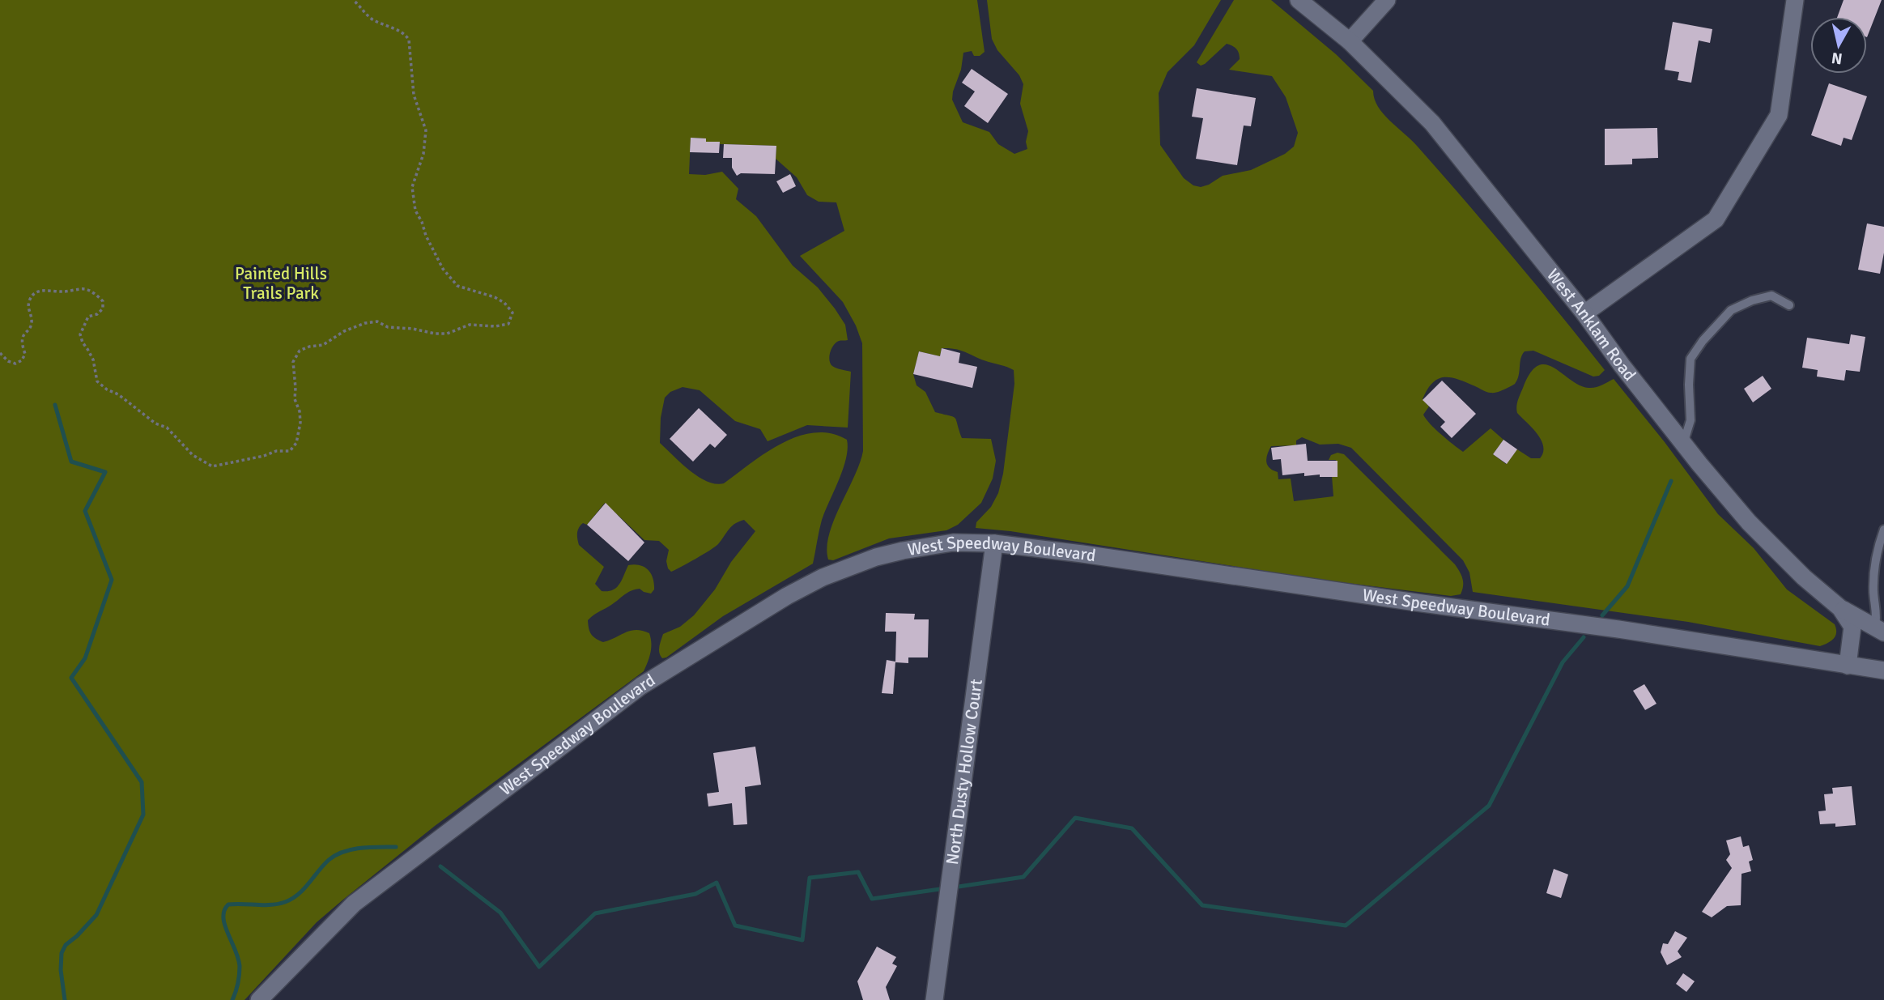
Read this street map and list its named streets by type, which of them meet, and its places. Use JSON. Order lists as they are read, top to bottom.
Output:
{
  "streets": {
    "main road": ["West Anklam Road", "West Speedway Boulevard", "North Dusty Hollow Court"]
  },
  "crossings": [
    ["West Anklam Road", "West Speedway Boulevard"],
    ["West Speedway Boulevard", "North Dusty Hollow Court"]
  ],
  "parks": ["Painted Hills Trails Park"],
  "north": "bottom"
}
